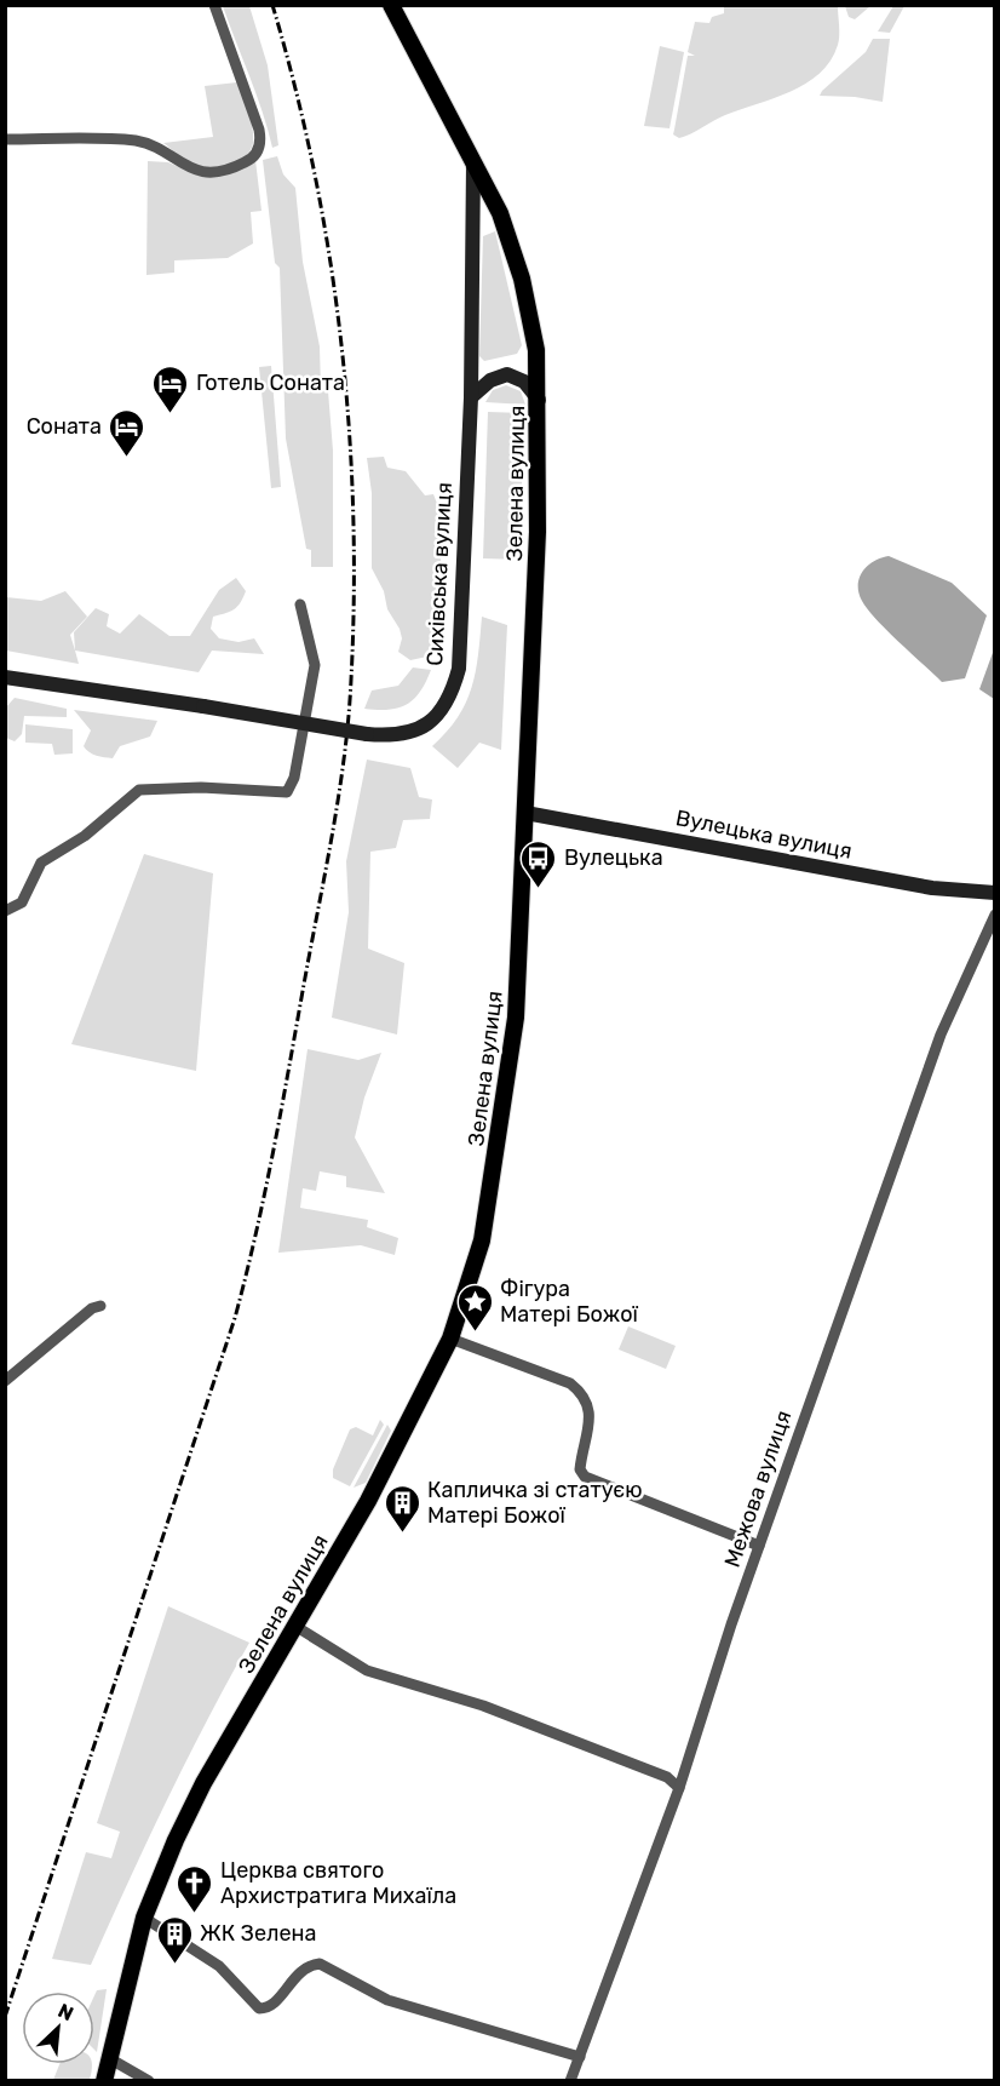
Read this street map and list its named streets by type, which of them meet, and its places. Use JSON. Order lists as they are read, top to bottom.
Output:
{
  "streets": {
    "main road": ["Зелена вулиця", "Сихівська вулиця", "Вулецька вулиця"],
    "street": ["Межова вулиця"]
  },
  "crossings": [
    ["Зелена вулиця", "Сихівська вулиця"],
    ["Зелена вулиця", "Вулецька вулиця"]
  ],
  "places": {
    "hotel": ["Готель Соната", "Соната"],
    "bus stop": ["Вулецька"],
    "place": ["Фігура Матері Божої"],
    "building": ["Капличка зі статуєю Матері Божої", "ЖК Зелена"],
    "church": ["Церква святого Архистратига Михаїла"]
  },
  "north": "top right"
}
